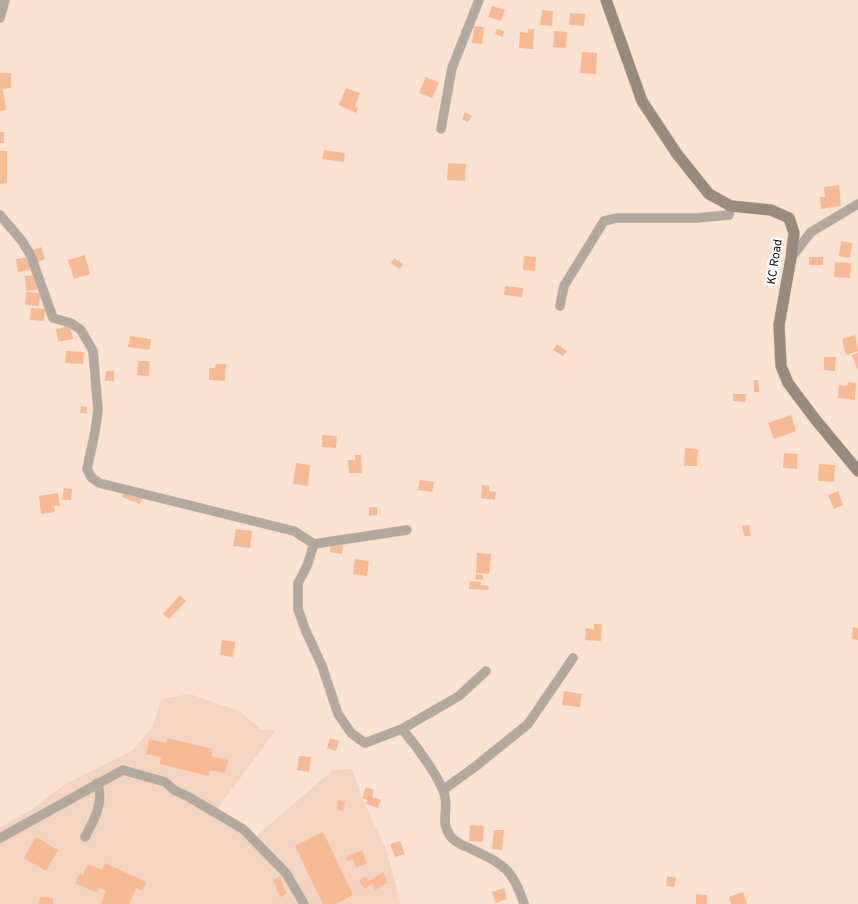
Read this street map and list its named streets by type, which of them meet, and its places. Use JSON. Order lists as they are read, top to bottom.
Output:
{
  "streets": {
    "main road": ["KC Road"]
  }
}
